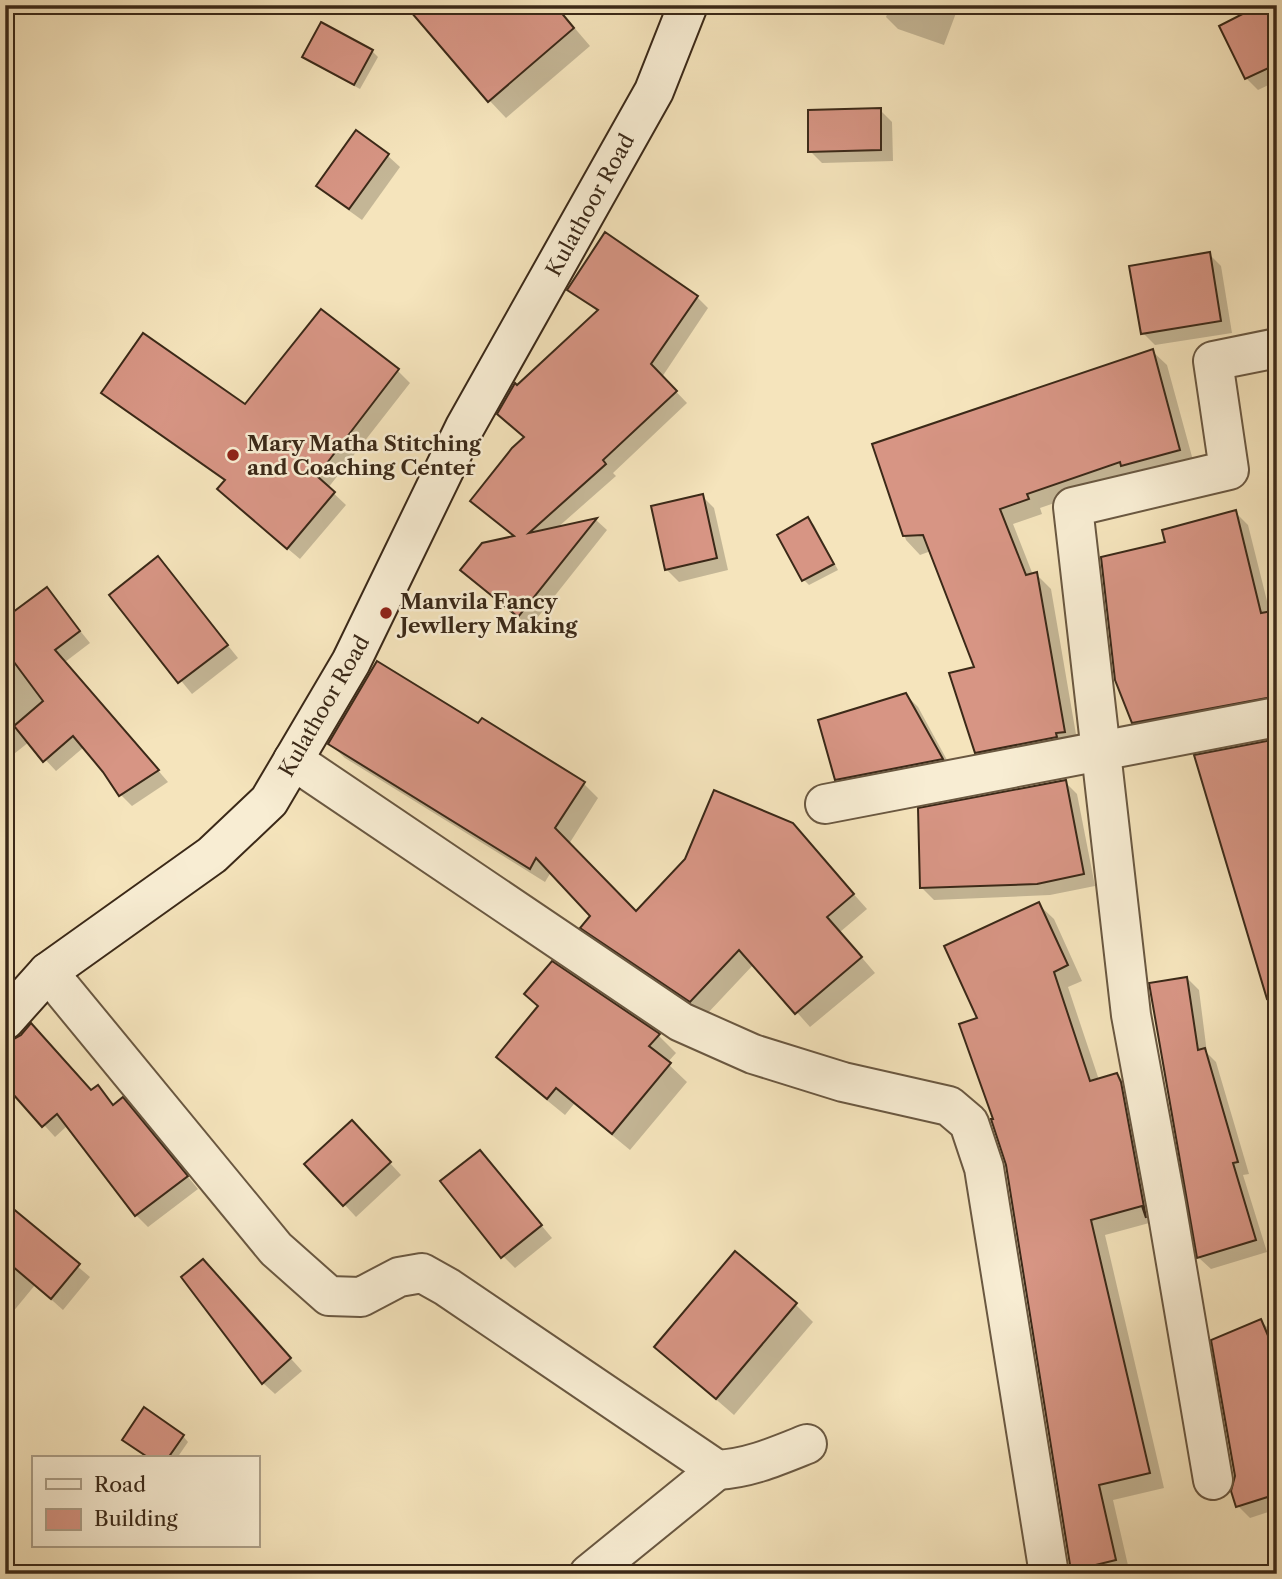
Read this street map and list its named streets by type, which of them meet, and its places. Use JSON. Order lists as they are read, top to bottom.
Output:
{
  "streets": {
    "street": ["Kulathoor Road"]
  },
  "places": ["Mary Matha Stitching and Coaching Center", "Manvila Fancy Jewllery Making"],
  "legend": ["Road", "Building"]
}
